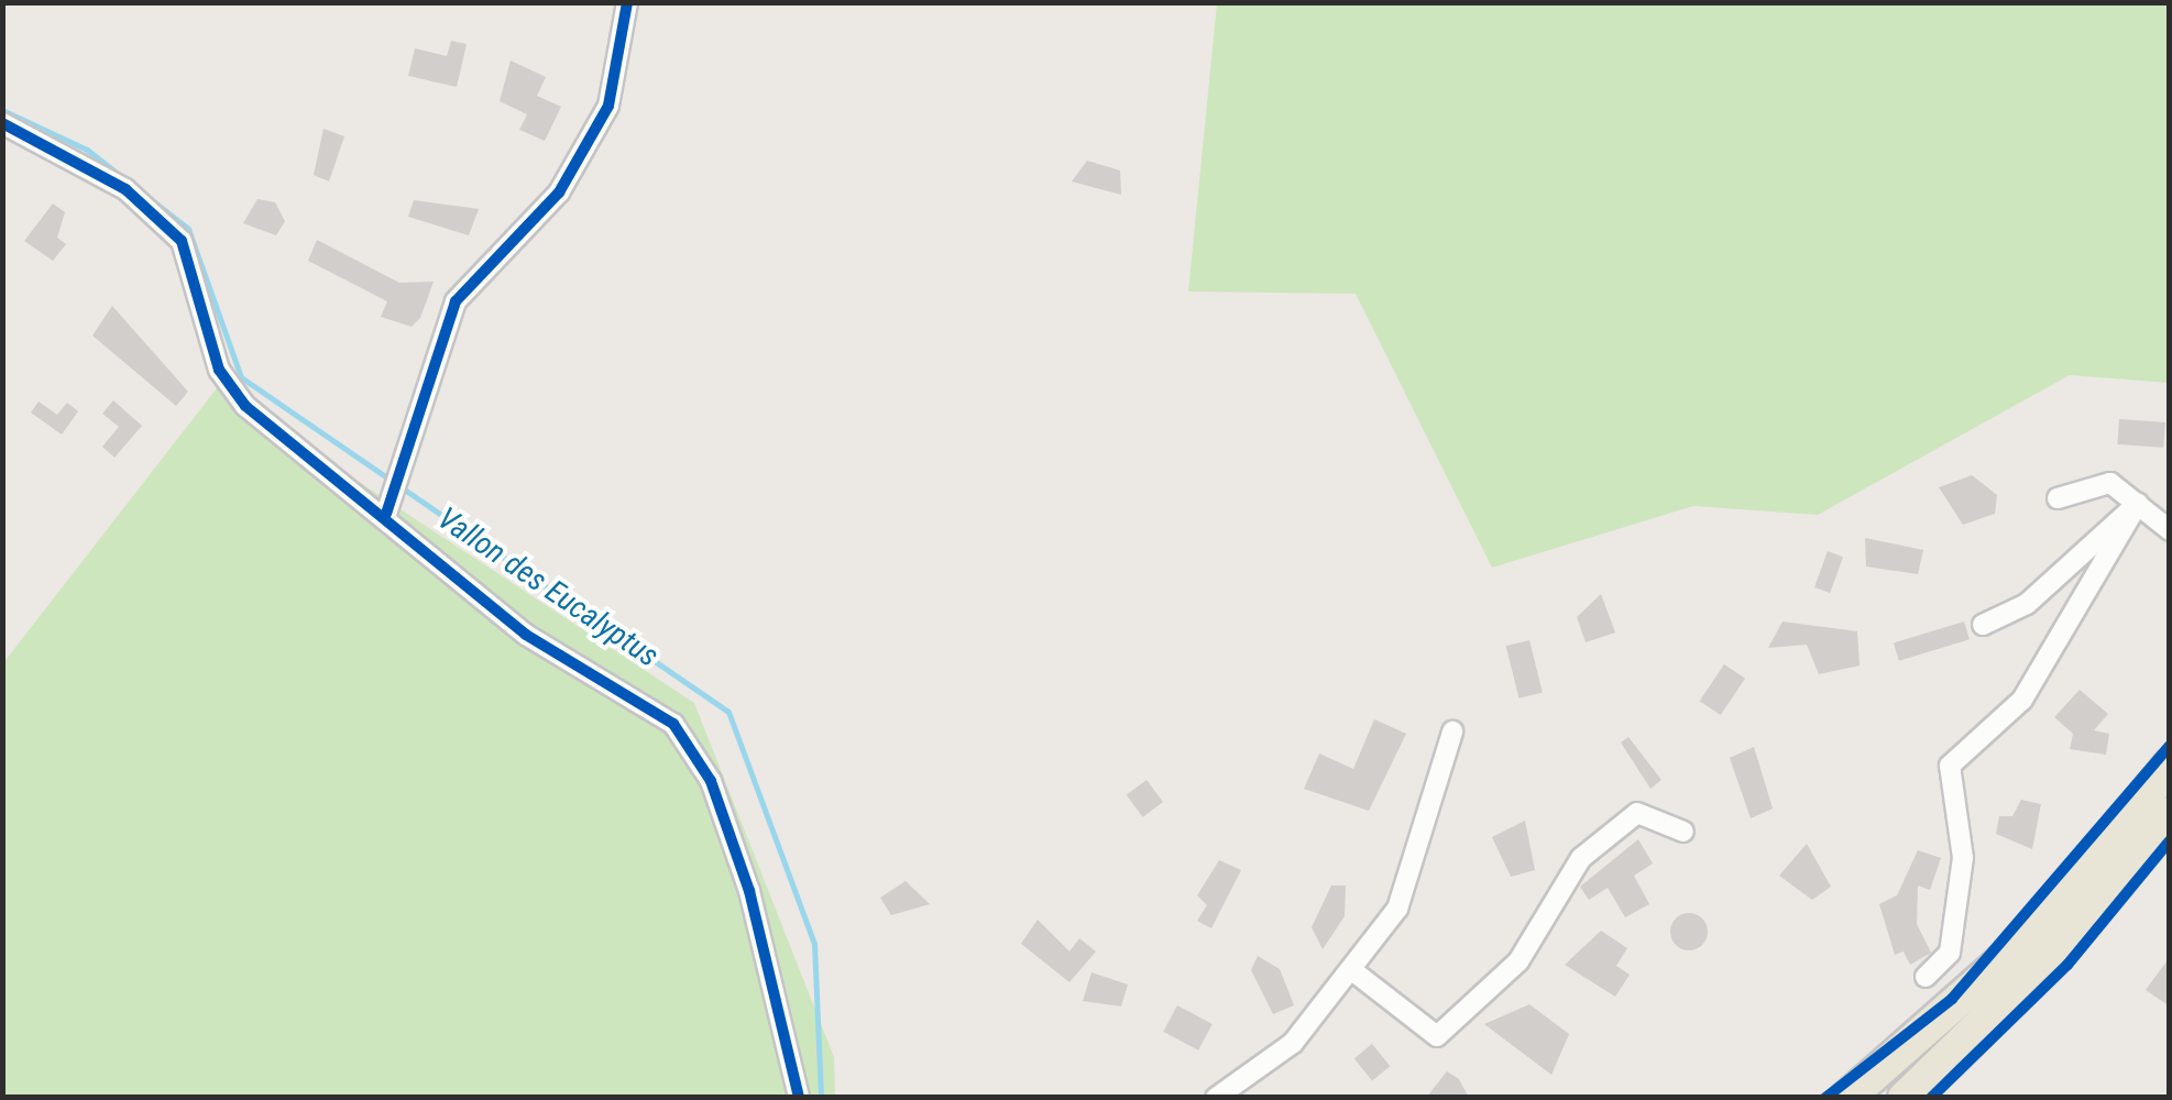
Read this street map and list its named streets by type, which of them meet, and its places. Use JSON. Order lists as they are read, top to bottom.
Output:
{
  "water": ["Vallon des Eucalyptus"]
}
